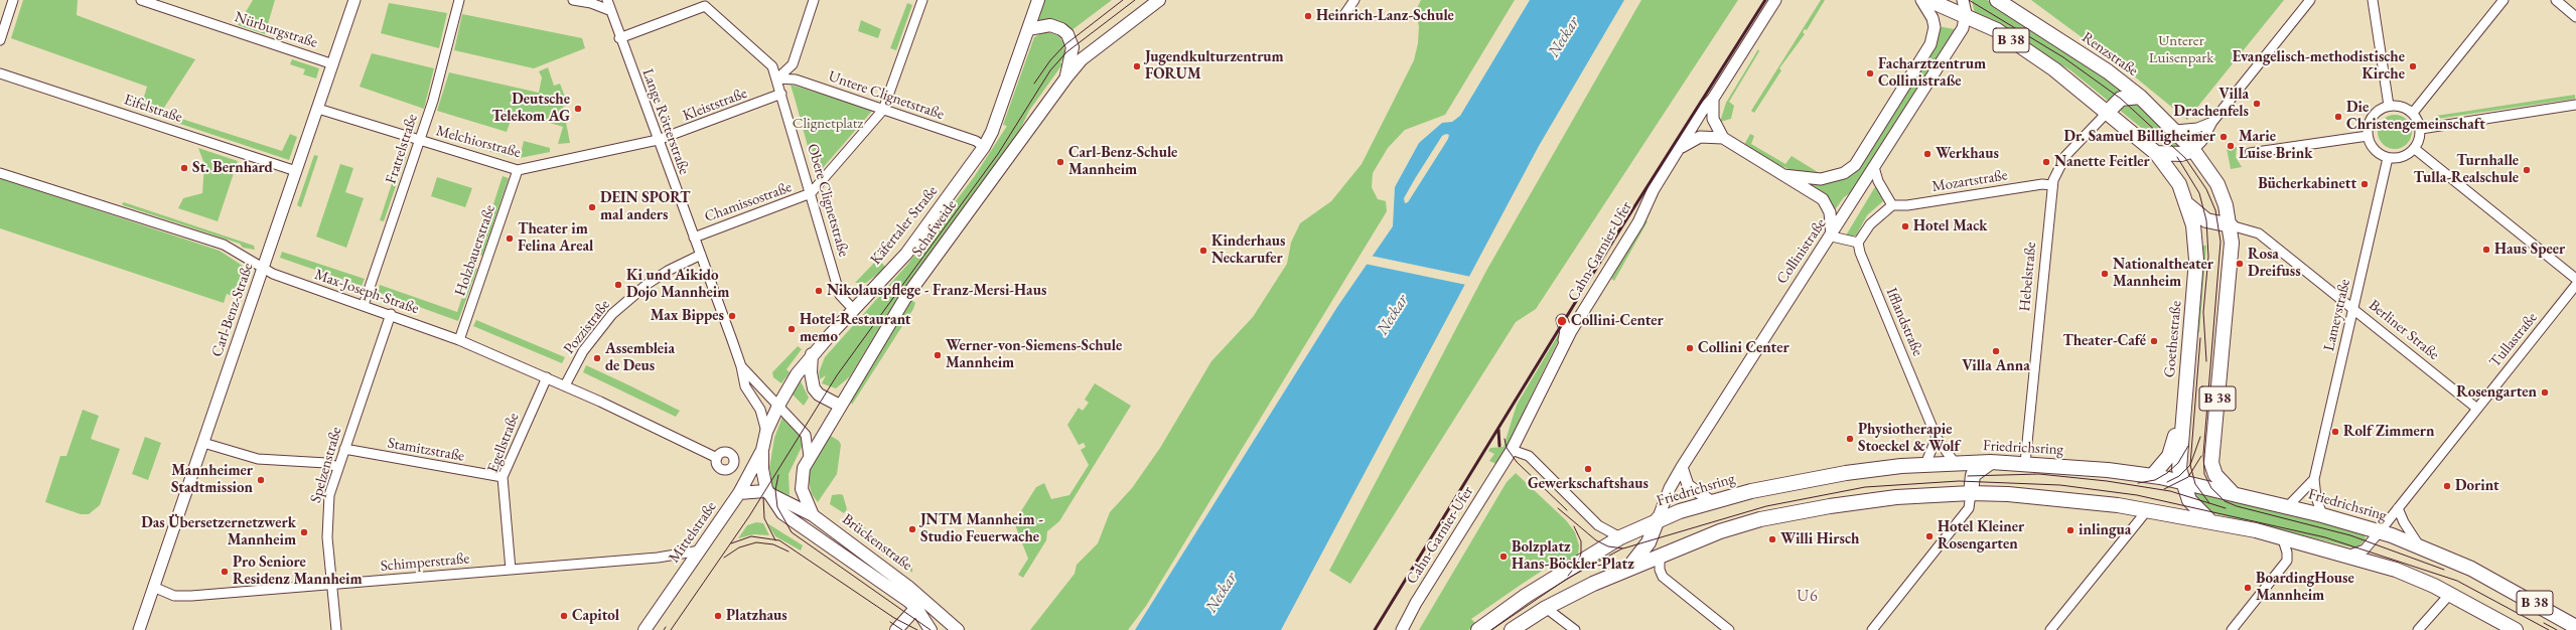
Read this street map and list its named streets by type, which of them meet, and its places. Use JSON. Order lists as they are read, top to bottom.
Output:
{
  "streets": {
    "main road": [
      "B 38",
      "Renzstraße",
      "Käfertaler Straße",
      "Schafweide",
      "Goethestraße",
      "Friedrichsring",
      "Mittelstraße",
      "Brückenstraße"
    ],
    "street": [
      "Nürburgstraße",
      "Untere Clignetstraße",
      "Kleiststraße",
      "Eifelstraße",
      "Lange Rötterstraße",
      "Melchiorstraße",
      "Fratrelstraße",
      "Mozartstraße",
      "Obere Clignetstraße",
      "Chamissostraße",
      "Holzbauerstraße",
      "Cahn-Garnier-Ufer",
      "Collinistraße",
      "Hebelstraße",
      "Max-Joseph-Straße",
      "Carl-Benz-Straße",
      "Lameystraße",
      "Ifflandstraße",
      "Pozzistraße",
      "Berliner Straße",
      "Tullastraße",
      "Egellstraße",
      "Stamitzstraße",
      "Spelzenstraße",
      "Schimperstraße"
    ]
  },
  "crossings": [
    ["Nürburgstraße", "Carl-Benz-Straße"],
    ["B 38", "Renzstraße"],
    ["B 38", "Collinistraße"],
    ["B 38", "Hebelstraße"],
    ["B 38", "Berliner Straße"],
    ["B 38", "Goethestraße"],
    ["B 38", "Tullastraße"],
    ["B 38", "Friedrichsring"],
    ["Untere Clignetstraße", "Obere Clignetstraße"],
    ["Untere Clignetstraße", "Käfertaler Straße"],
    ["Kleiststraße", "Lange Rötterstraße"],
    ["Kleiststraße", "Melchiorstraße"],
    ["Kleiststraße", "Obere Clignetstraße"],
    ["Eifelstraße", "Carl-Benz-Straße"],
    ["Lange Rötterstraße", "Melchiorstraße"],
    ["Lange Rötterstraße", "Chamissostraße"],
    ["Lange Rötterstraße", "Käfertaler Straße"],
    ["Lange Rötterstraße", "Schafweide"],
    ["Lange Rötterstraße", "Pozzistraße"],
    ["Melchiorstraße", "Fratrelstraße"],
    ["Melchiorstraße", "Holzbauerstraße"],
    ["Melchiorstraße", "Carl-Benz-Straße"],
    ["Fratrelstraße", "Max-Joseph-Straße"],
    ["Mozartstraße", "Hebelstraße"],
    ["Obere Clignetstraße", "Chamissostraße"],
    ["Obere Clignetstraße", "Käfertaler Straße"],
    ["Käfertaler Straße", "Mittelstraße"],
    ["Käfertaler Straße", "Brückenstraße"],
    ["Schafweide", "Brückenstraße"],
    ["Holzbauerstraße", "Max-Joseph-Straße"],
    ["Collinistraße", "Friedrichsring"],
    ["Hebelstraße", "Goethestraße"],
    ["Hebelstraße", "Friedrichsring"],
    ["Max-Joseph-Straße", "Carl-Benz-Straße"],
    ["Max-Joseph-Straße", "Pozzistraße"],
    ["Max-Joseph-Straße", "Egellstraße"],
    ["Max-Joseph-Straße", "Spelzenstraße"],
    ["Carl-Benz-Straße", "Schimperstraße"],
    ["Lameystraße", "Berliner Straße"],
    ["Lameystraße", "Friedrichsring"],
    ["Ifflandstraße", "Friedrichsring"],
    ["Berliner Straße", "Tullastraße"],
    ["Goethestraße", "Friedrichsring"],
    ["Tullastraße", "Friedrichsring"],
    ["Egellstraße", "Stamitzstraße"],
    ["Egellstraße", "Schimperstraße"],
    ["Stamitzstraße", "Spelzenstraße"],
    ["Spelzenstraße", "Schimperstraße"],
    ["Mittelstraße", "Brückenstraße"],
    ["Mittelstraße", "Schimperstraße"]
  ],
  "districts": ["U6"],
  "water": ["Neckar"],
  "parks": ["Unterer Luisenpark", "Clignetplatz"],
  "places": [
    "Heinrich-Lanz-Schule",
    "Jugendkulturzentrum FORUM",
    "Evangelisch-methodistische Kirche",
    "Facharztzentrum Collinistraße",
    "Villa Drachenfels",
    "Deutsche Telekom AG",
    "Die Christengemeinschaft",
    "Dr. Samuel Billigheimer",
    "Marie Luise Brink",
    "Werkhaus",
    "Carl-Benz-Schule Mannheim",
    "Nanette Feitler",
    "St. Bernhard",
    "Turnhalle Tulla-Realschule",
    "Bücherkabinett",
    "DEIN SPORT mal anders",
    "Hotel Mack",
    "Theater im Felina Areal",
    "Haus Speer",
    "Kinderhaus Neckarufer",
    "Rosa Dreifuss",
    "Nationaltheater Mannheim",
    "Ki und Aikido Dojo Mannheim",
    "Nikolauspflege - Franz-Mersi-Haus",
    "Max Bippes",
    "Collini-Center",
    "Hotel-Restaurant memo",
    "Theater-Café",
    "Collini Center",
    "Villa Anna",
    "Werner-von-Siemens-Schule Mannheim",
    "Assembleia de Deus",
    "Rosengarten",
    "Rolf Zimmern",
    "Physiotherapie Stoeckel & Wolf",
    "Gewerkschaftshaus",
    "Mannheimer Stadtmission",
    "Dorint",
    "JNTM Mannheim - Studio Feuerwache",
    "inlingua",
    "Das Übersetzernetzwerk Mannheim",
    "Hotel Kleiner Rosengarten",
    "Willi Hirsch",
    "Bolzplatz Hans-Böckler-Platz",
    "Pro Seniore Residenz Mannheim",
    "BoardingHouse Mannheim",
    "Capitol",
    "Platzhaus"
  ]
}
